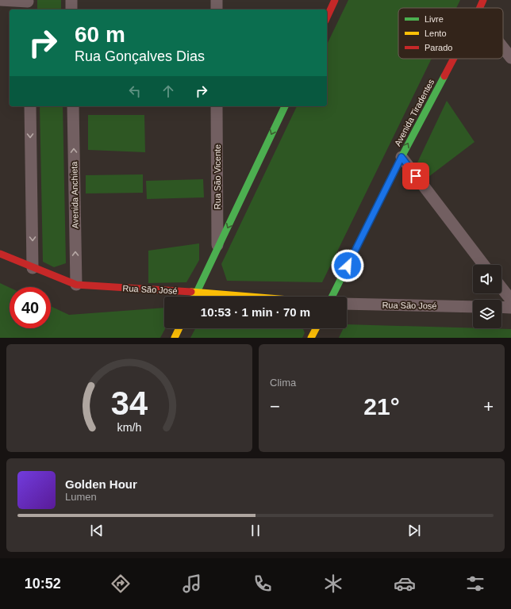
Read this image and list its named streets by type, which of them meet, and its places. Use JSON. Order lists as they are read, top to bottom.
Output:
{
  "streets": {
    "street": [
      "Avenida Tiradentes",
      "Rua São Vicente",
      "Avenida Anchieta",
      "Rua São José"
    ]
  },
  "crossings": [
    ["Avenida Anchieta", "Rua São José"]
  ],
  "one_way": ["Avenida Tiradentes"],
  "legend": ["Livre", "Lento", "Parado"],
  "page": {
    "turn": ["60 m", "Rua Gonçalves Dias"],
    "limit": "40",
    "trip": "10:53 · 1 min · 70 m",
    "tile": "Clima",
    "heat": ["−", "21°", "+"],
    "song": ["Golden Hour", "Lumen"],
    "tabs": "10:52",
    "gauge": ["34", "km/h"]
  }
}
